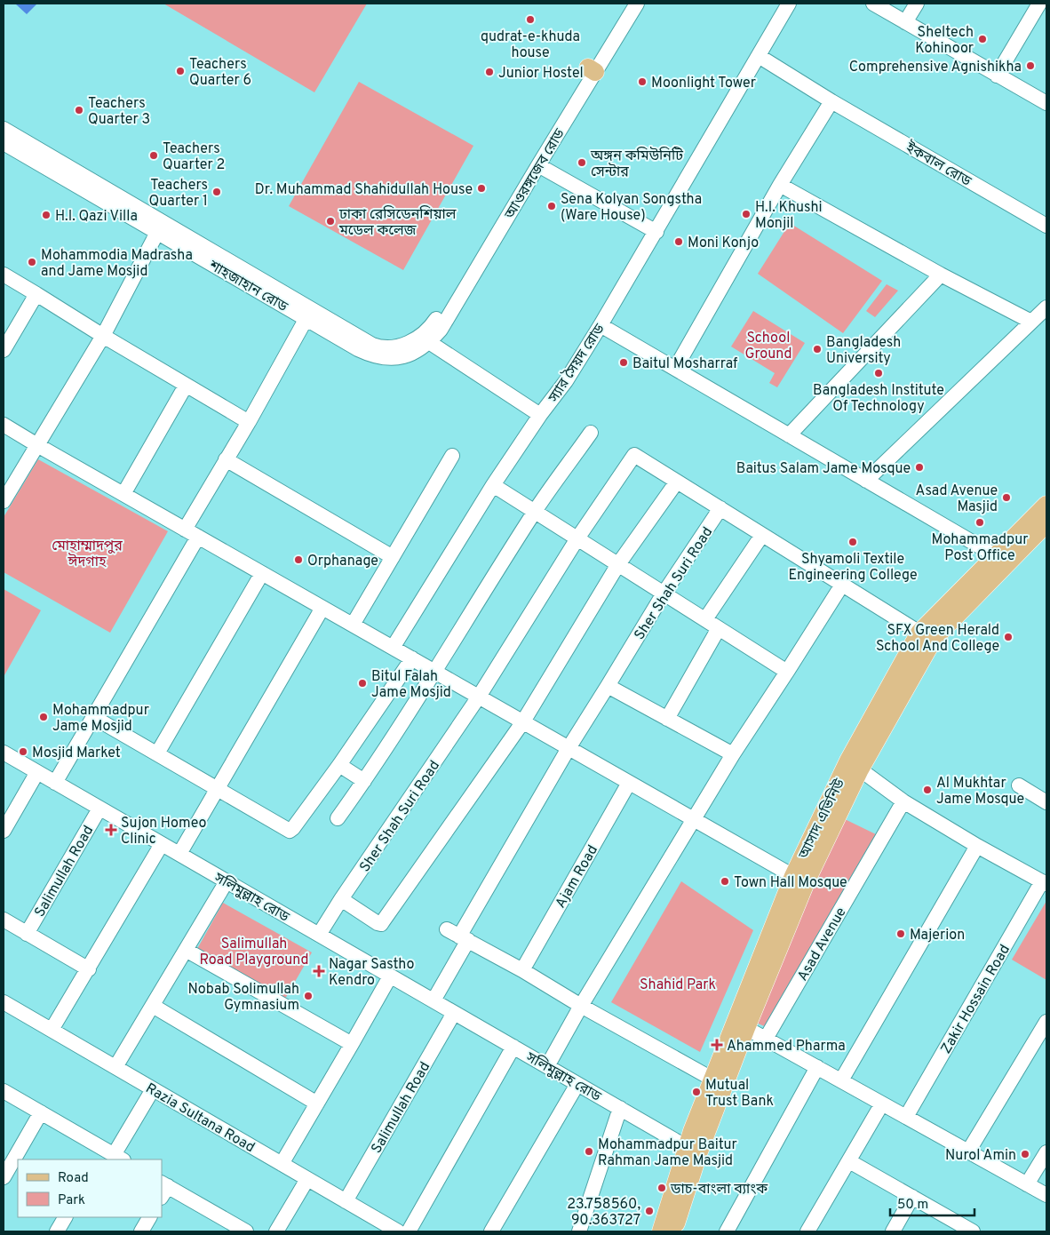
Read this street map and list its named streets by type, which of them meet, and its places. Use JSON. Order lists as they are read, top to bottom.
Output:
{
  "streets": {
    "main road": ["আসাদ এভিনিউ"],
    "street": [
      "ইকবাল রোড",
      "আওরঙ্গজেব রোড",
      "শাহজাহান রোড",
      "স্যার সৈয়দ রোড",
      "Sher Shah Suri Road",
      "Salimullah Road",
      "Ajam Road",
      "সলিমুল্লাহ রোড",
      "Asad Avenue",
      "Zakir Hossain Road",
      "Razia Sultana Road"
    ]
  },
  "crossings": [
    ["ইকবাল রোড", "স্যার সৈয়দ রোড"],
    ["আওরঙ্গজেব রোড", "শাহজাহান রোড"],
    ["আওরঙ্গজেব রোড", "স্যার সৈয়দ রোড"],
    ["শাহজাহান রোড", "স্যার সৈয়দ রোড"],
    ["Sher Shah Suri Road", "সলিমুল্লাহ রোড"],
    ["আসাদ এভিনিউ", "সলিমুল্লাহ রোড"],
    ["আসাদ এভিনিউ", "Zakir Hossain Road"],
    ["Salimullah Road", "সলিমুল্লাহ রোড"],
    ["Salimullah Road", "Razia Sultana Road"],
    ["Asad Avenue", "Zakir Hossain Road"]
  ],
  "parks": [
    "School Ground",
    "মোহাম্মাদপুর ঈদগাহ",
    "Salimullah Road Playground",
    "Shahid Park"
  ],
  "places": {
    "other": [
      "qudrat-e-khuda house",
      "Sheltech Kohinoor",
      "Comprehensive Agnishikha",
      "Teachers Quarter 6",
      "Junior Hostel",
      "Moonlight Tower",
      "Teachers Quarter 3",
      "Teachers Quarter 2",
      "অঙ্গন কমিউনিটি সেন্টার",
      "Dr. Muhammad Shahidullah House",
      "Teachers Quarter 1",
      "Sena Kolyan Songstha (Ware House)",
      "H.I. Khushi Monjil",
      "H.I. Qazi Villa",
      "ঢাকা রেসিডেনশিয়াল মডেল কলেজ",
      "Moni Konjo",
      "Mohammodia Madrasha and Jame Mosjid",
      "Bangladesh University",
      "Baitul Mosharraf",
      "Bangladesh Institute Of Technology",
      "Baitus Salam Jame Mosque",
      "Asad Avenue Masjid",
      "Mohammadpur Post Office",
      "Shyamoli Textile Engineering College",
      "Orphanage",
      "SFX Green Herald School And College",
      "Bitul Falah Jame Mosjid",
      "Mohammadpur Jame Mosjid",
      "Mosjid Market",
      "Al Mukhtar Jame Mosque",
      "Town Hall Mosque",
      "Majerion",
      "Nobab Solimullah Gymnasium",
      "Mutual Trust Bank",
      "Mohammadpur Baitur Rahman Jame Masjid",
      "Nurol Amin",
      "ডাচ-বাংলা ব্যাংক",
      "23.758560, 90.363727"
    ],
    "health": ["Sujon Homeo Clinic", "Nagar Sastho Kendro", "Ahammed Pharma"]
  },
  "legend": ["Road", "Park"],
  "scale_bar": "50 m"
}
